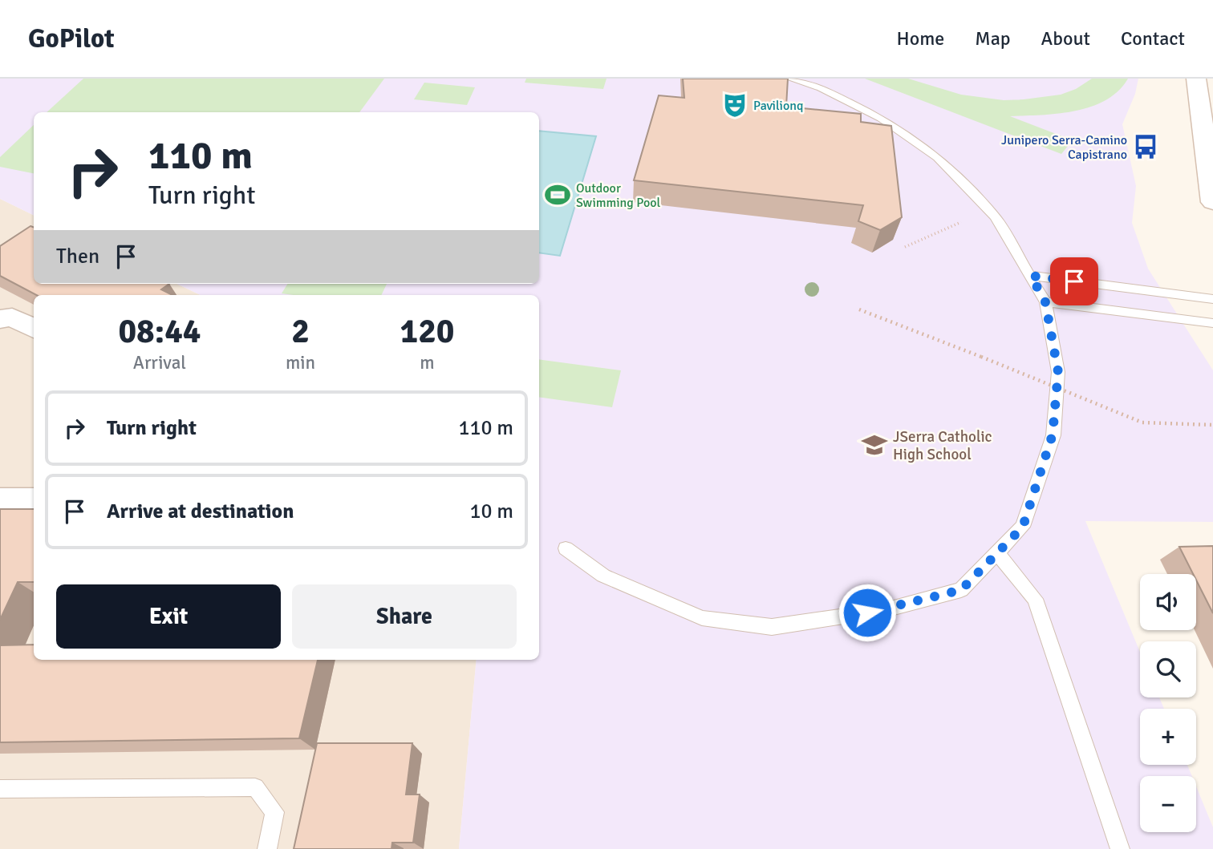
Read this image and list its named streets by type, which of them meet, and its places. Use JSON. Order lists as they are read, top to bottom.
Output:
{
  "places": {
    "theatre": ["Pavilionq"],
    "bus stop": ["Junipero Serra-Camino Capistrano"],
    "sports": ["Outdoor Swimming Pool"],
    "school or university": ["JSerra Catholic High School"]
  },
  "page": {
    "header": "GoPilot",
    "nav": [
      "Home",
      "Map",
      "About",
      "Contact"
    ],
    "turn": ["110 m", "Turn right"],
    "then": "Then",
    "eta": [
      "08:44",
      "Arrival",
      "2",
      "min",
      "120",
      "m"
    ],
    "list": [
      {
        "name": "Turn right",
        "value": "110 m"
      },
      {
        "name": "Arrive at destination",
        "value": "10 m"
      }
    ],
    "buttons": ["Exit", "Share"],
    "map_buttons": ["+", "−"]
  }
}
